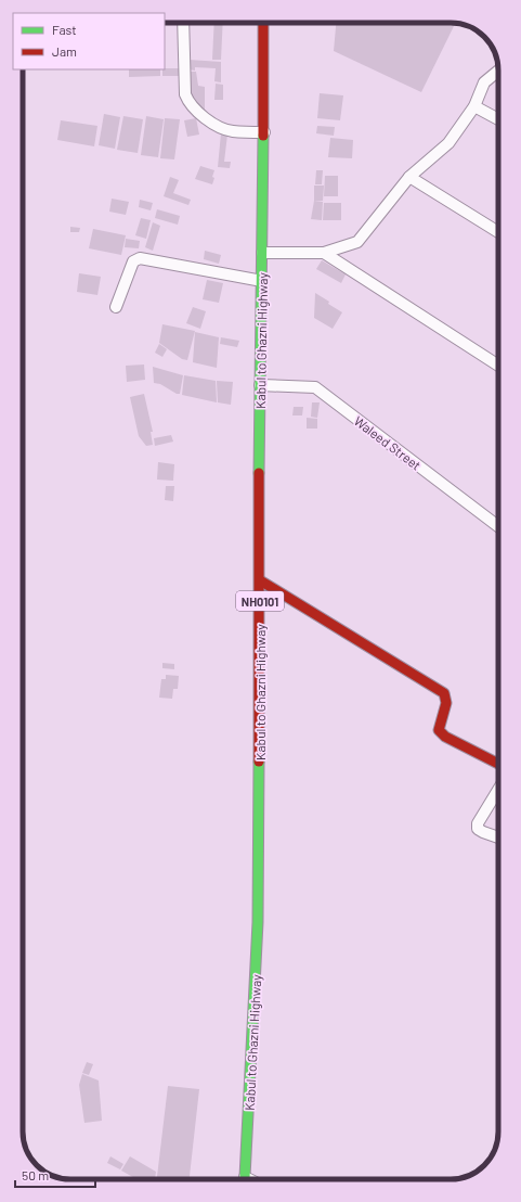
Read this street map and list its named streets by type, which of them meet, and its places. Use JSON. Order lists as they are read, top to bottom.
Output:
{
  "streets": {
    "main road": ["Kabul to Ghazni Highway", "NH0101"],
    "street": ["Waleed Street"]
  },
  "crossings": [
    ["Kabul to Ghazni Highway", "Waleed Street"]
  ],
  "legend": ["Fast", "Jam"],
  "scale_bar": "50 m"
}
